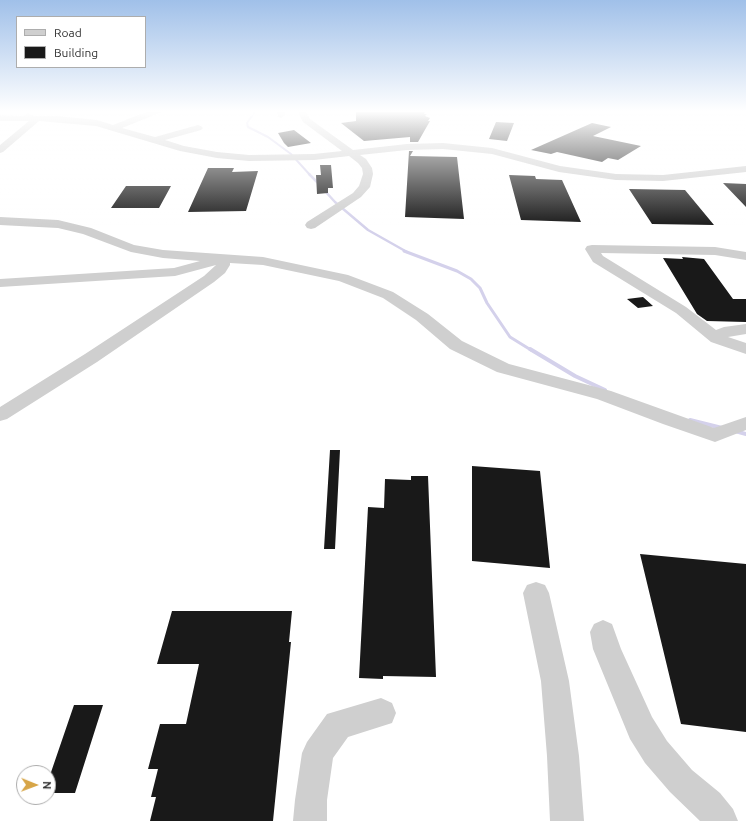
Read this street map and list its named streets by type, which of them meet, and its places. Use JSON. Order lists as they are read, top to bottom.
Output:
{
  "legend": ["Road", "Building"],
  "north": "right"
}
